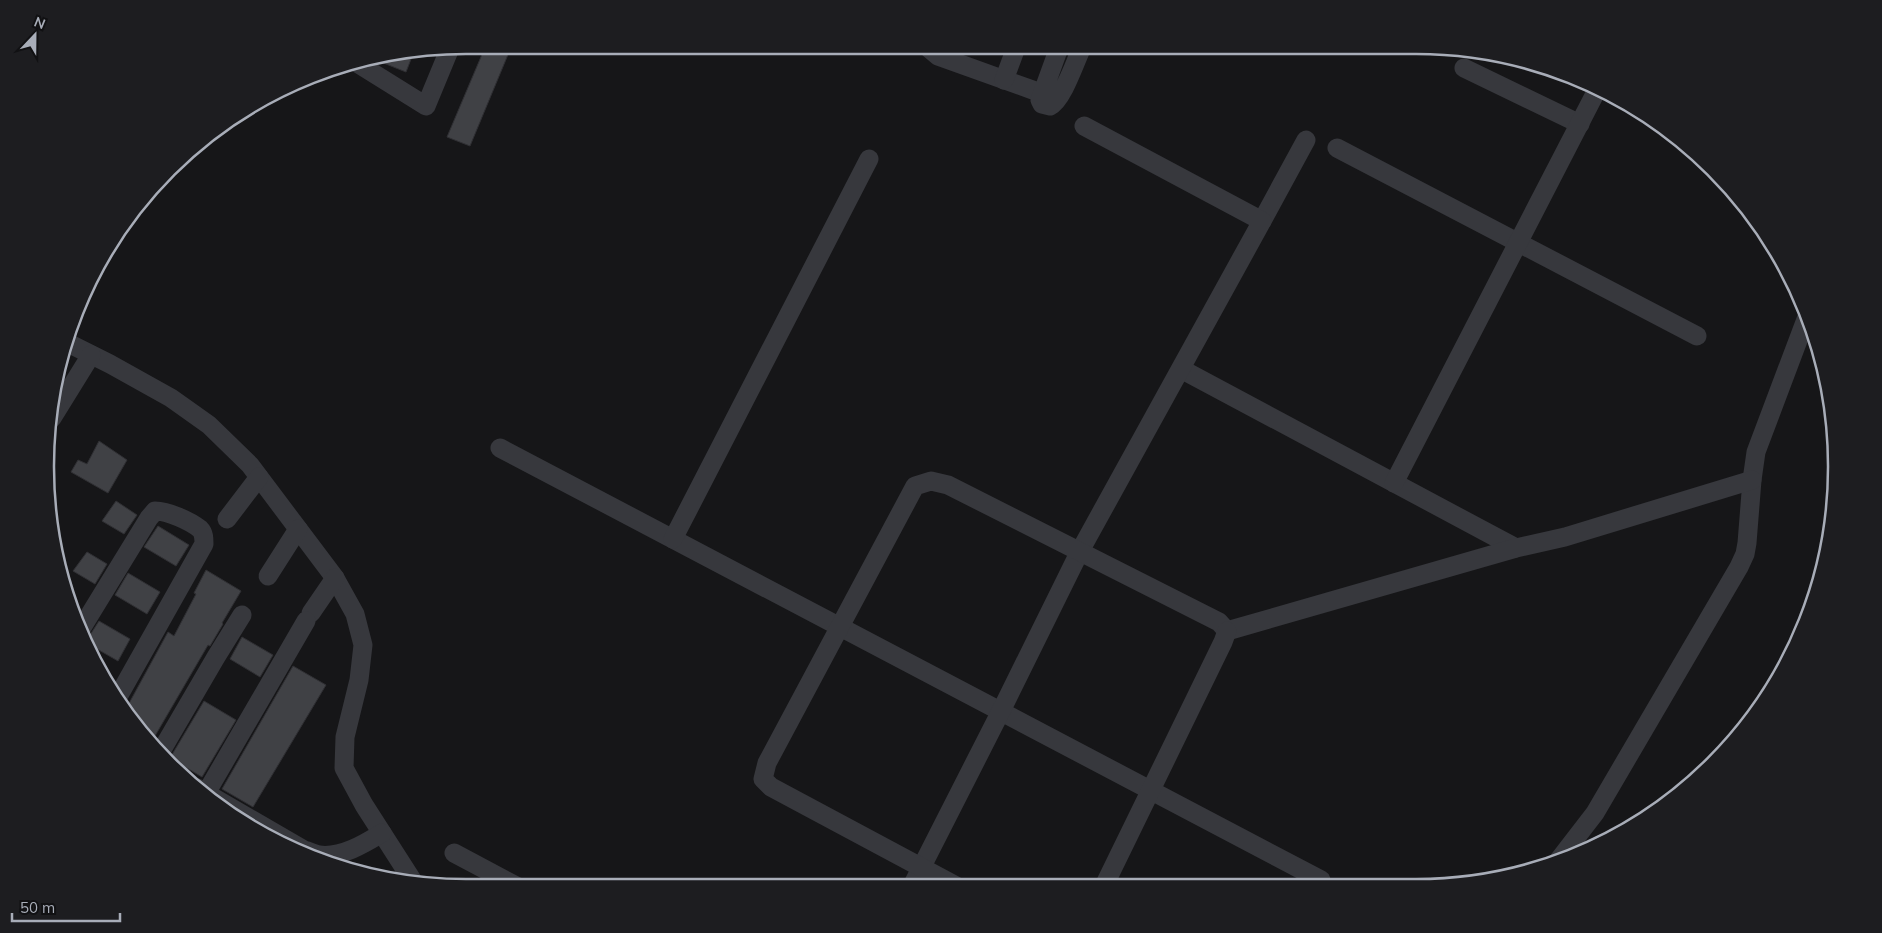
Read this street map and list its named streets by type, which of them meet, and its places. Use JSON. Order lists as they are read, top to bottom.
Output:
{
  "scale_bar": "50 m",
  "north": "top"
}
